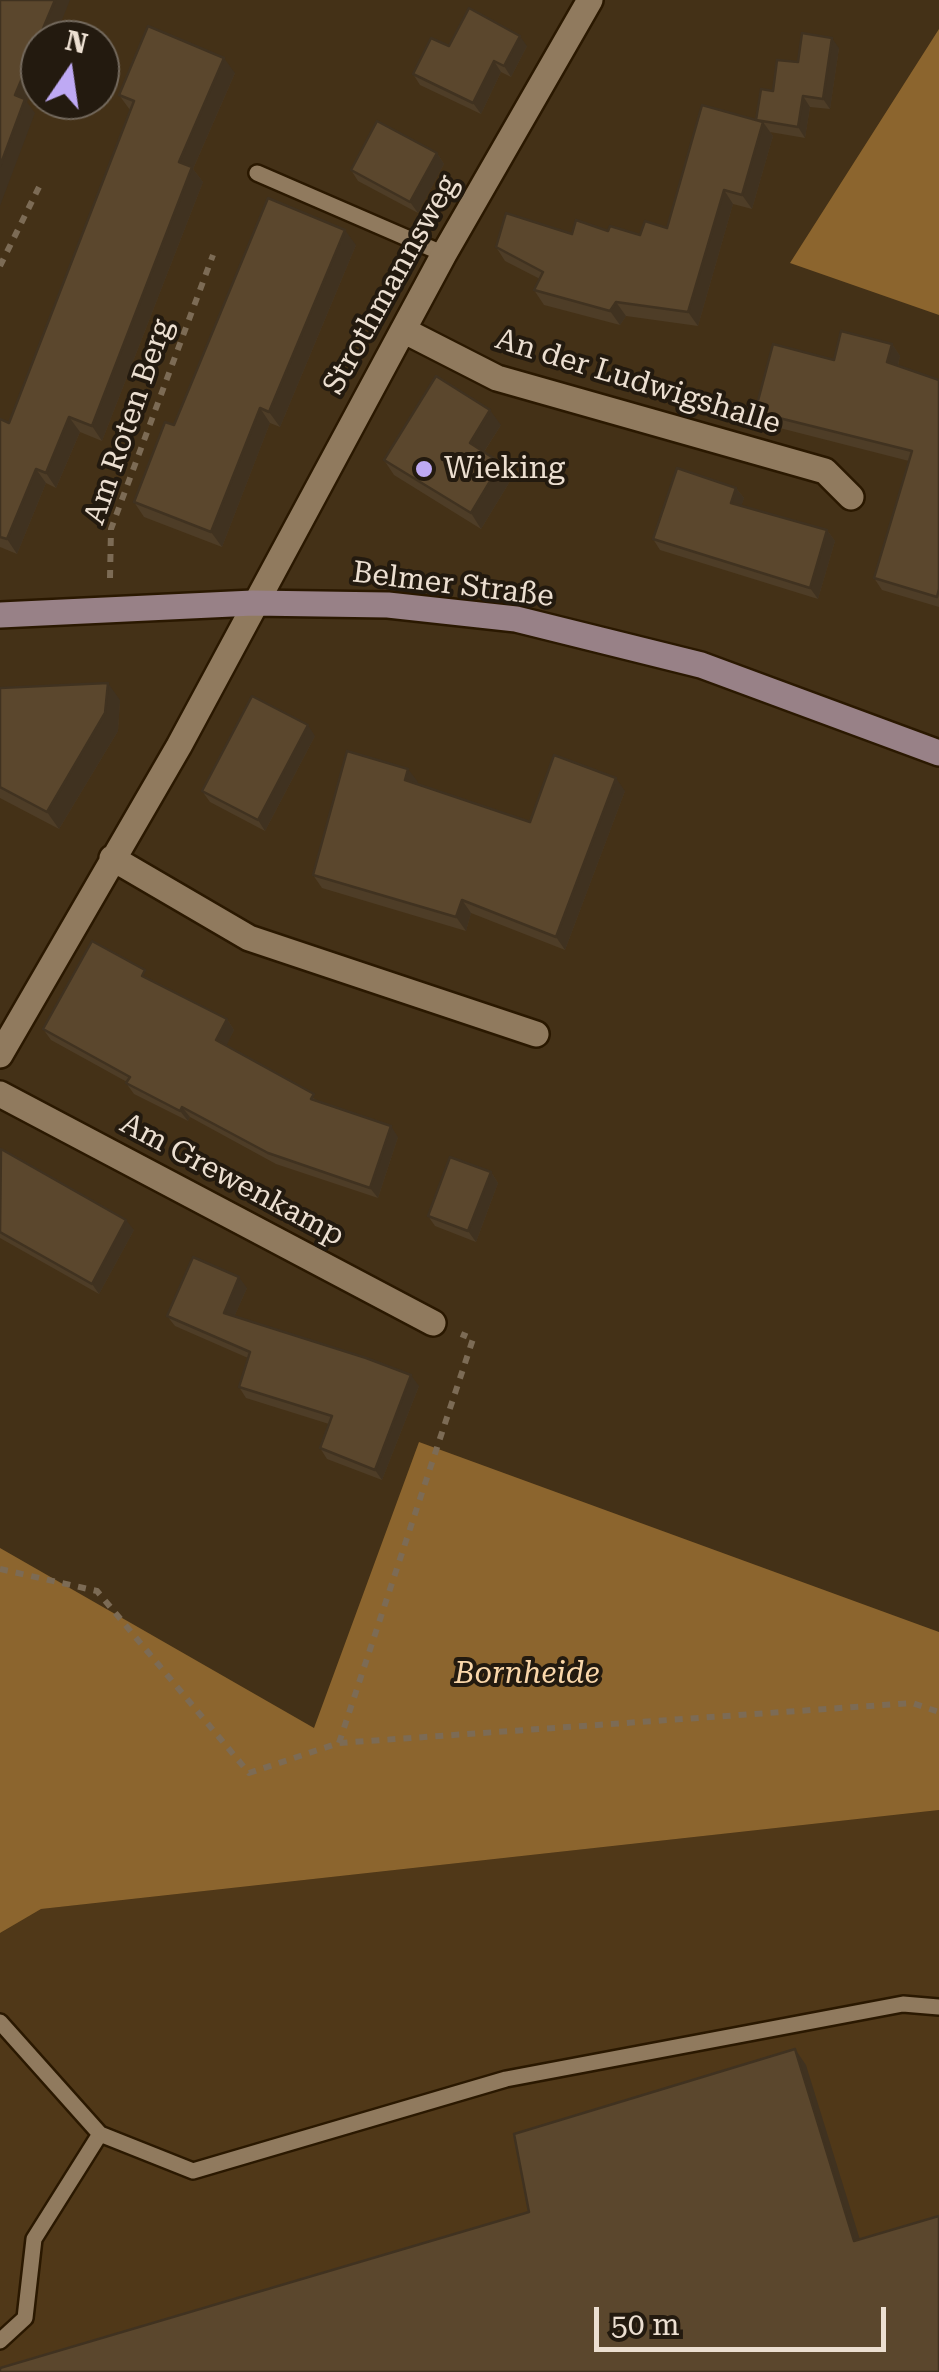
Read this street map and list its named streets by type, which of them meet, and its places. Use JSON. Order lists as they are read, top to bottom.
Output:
{
  "streets": {
    "street": [
      "Strothmannsweg",
      "An der Ludwigshalle",
      "Belmer Straße",
      "Am Grewenkamp"
    ],
    "path": ["Am Roten Berg"]
  },
  "crossings": [
    ["Strothmannsweg", "An der Ludwigshalle"],
    ["Strothmannsweg", "Belmer Straße"],
    ["Am Roten Berg", "Belmer Straße"]
  ],
  "parks": ["Bornheide"],
  "places": ["Wieking"],
  "scale_bar": "50 m",
  "north": "top"
}
